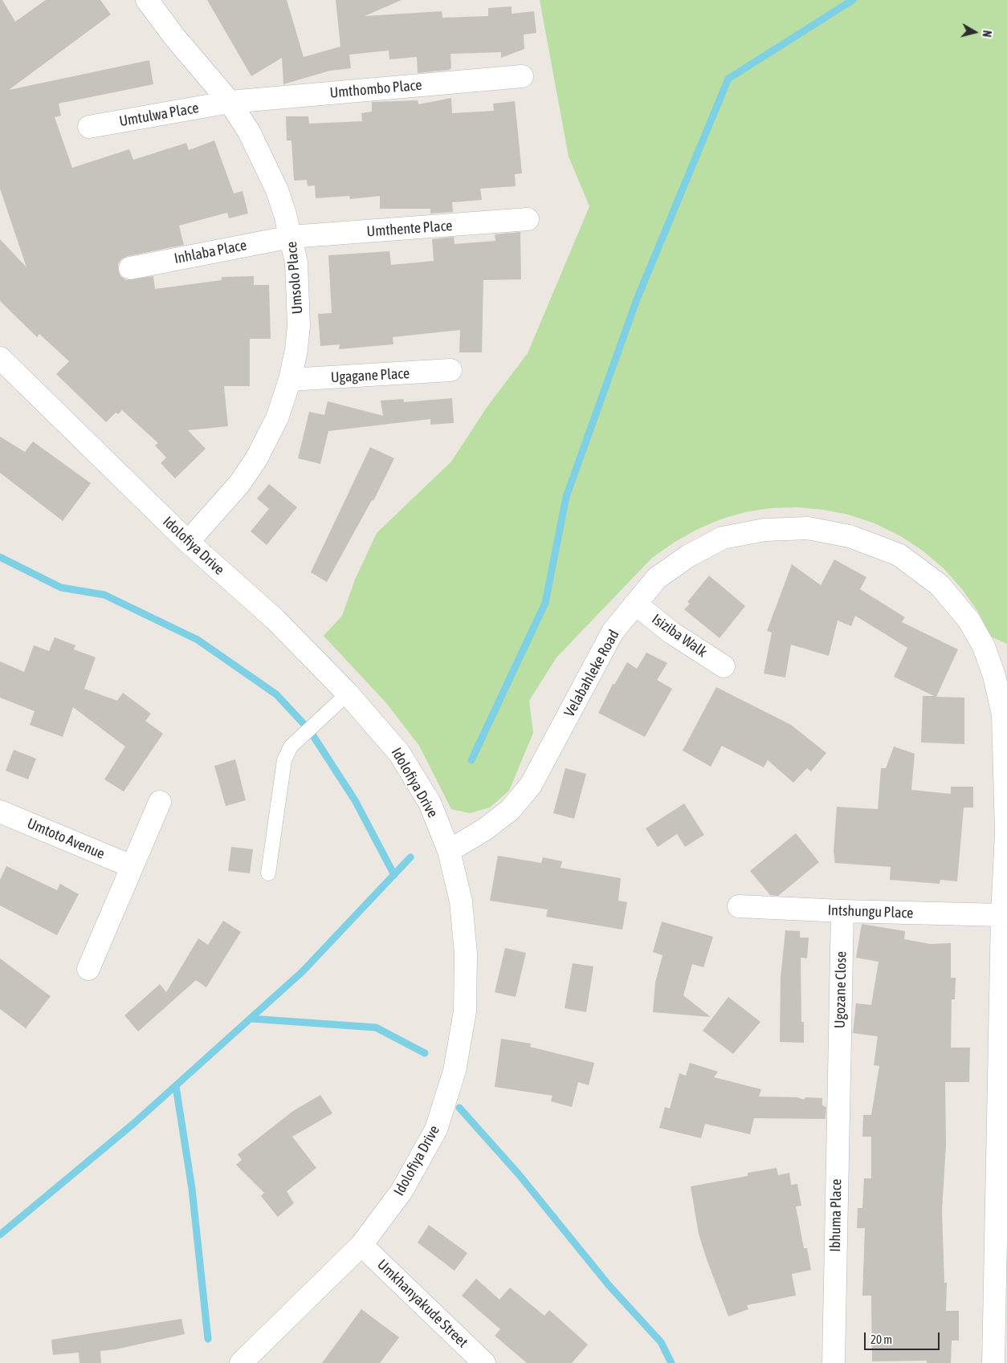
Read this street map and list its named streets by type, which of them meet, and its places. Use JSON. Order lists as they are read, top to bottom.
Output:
{
  "streets": {
    "street": [
      "Umthombo Place",
      "Umtulwa Place",
      "Umthente Place",
      "Inhlaba Place",
      "Umsolo Place",
      "Ugagane Place",
      "Idolofiya Drive",
      "Isiziba Walk",
      "Velabahleke Road",
      "Umtoto Avenue",
      "Intshungu Place",
      "Ugozane Close",
      "Ibhuma Place",
      "Umkhanyakude Street"
    ]
  },
  "crossings": [
    ["Umthombo Place", "Umtulwa Place"],
    ["Umthombo Place", "Umsolo Place"],
    ["Umtulwa Place", "Umsolo Place"],
    ["Umthente Place", "Inhlaba Place"],
    ["Umthente Place", "Umsolo Place"],
    ["Inhlaba Place", "Umsolo Place"],
    ["Umsolo Place", "Ugagane Place"],
    ["Umsolo Place", "Idolofiya Drive"],
    ["Idolofiya Drive", "Velabahleke Road"],
    ["Idolofiya Drive", "Umkhanyakude Street"],
    ["Isiziba Walk", "Velabahleke Road"],
    ["Velabahleke Road", "Intshungu Place"],
    ["Intshungu Place", "Ugozane Close"],
    ["Ugozane Close", "Ibhuma Place"]
  ],
  "scale_bar": "20 m",
  "north": "right"
}
